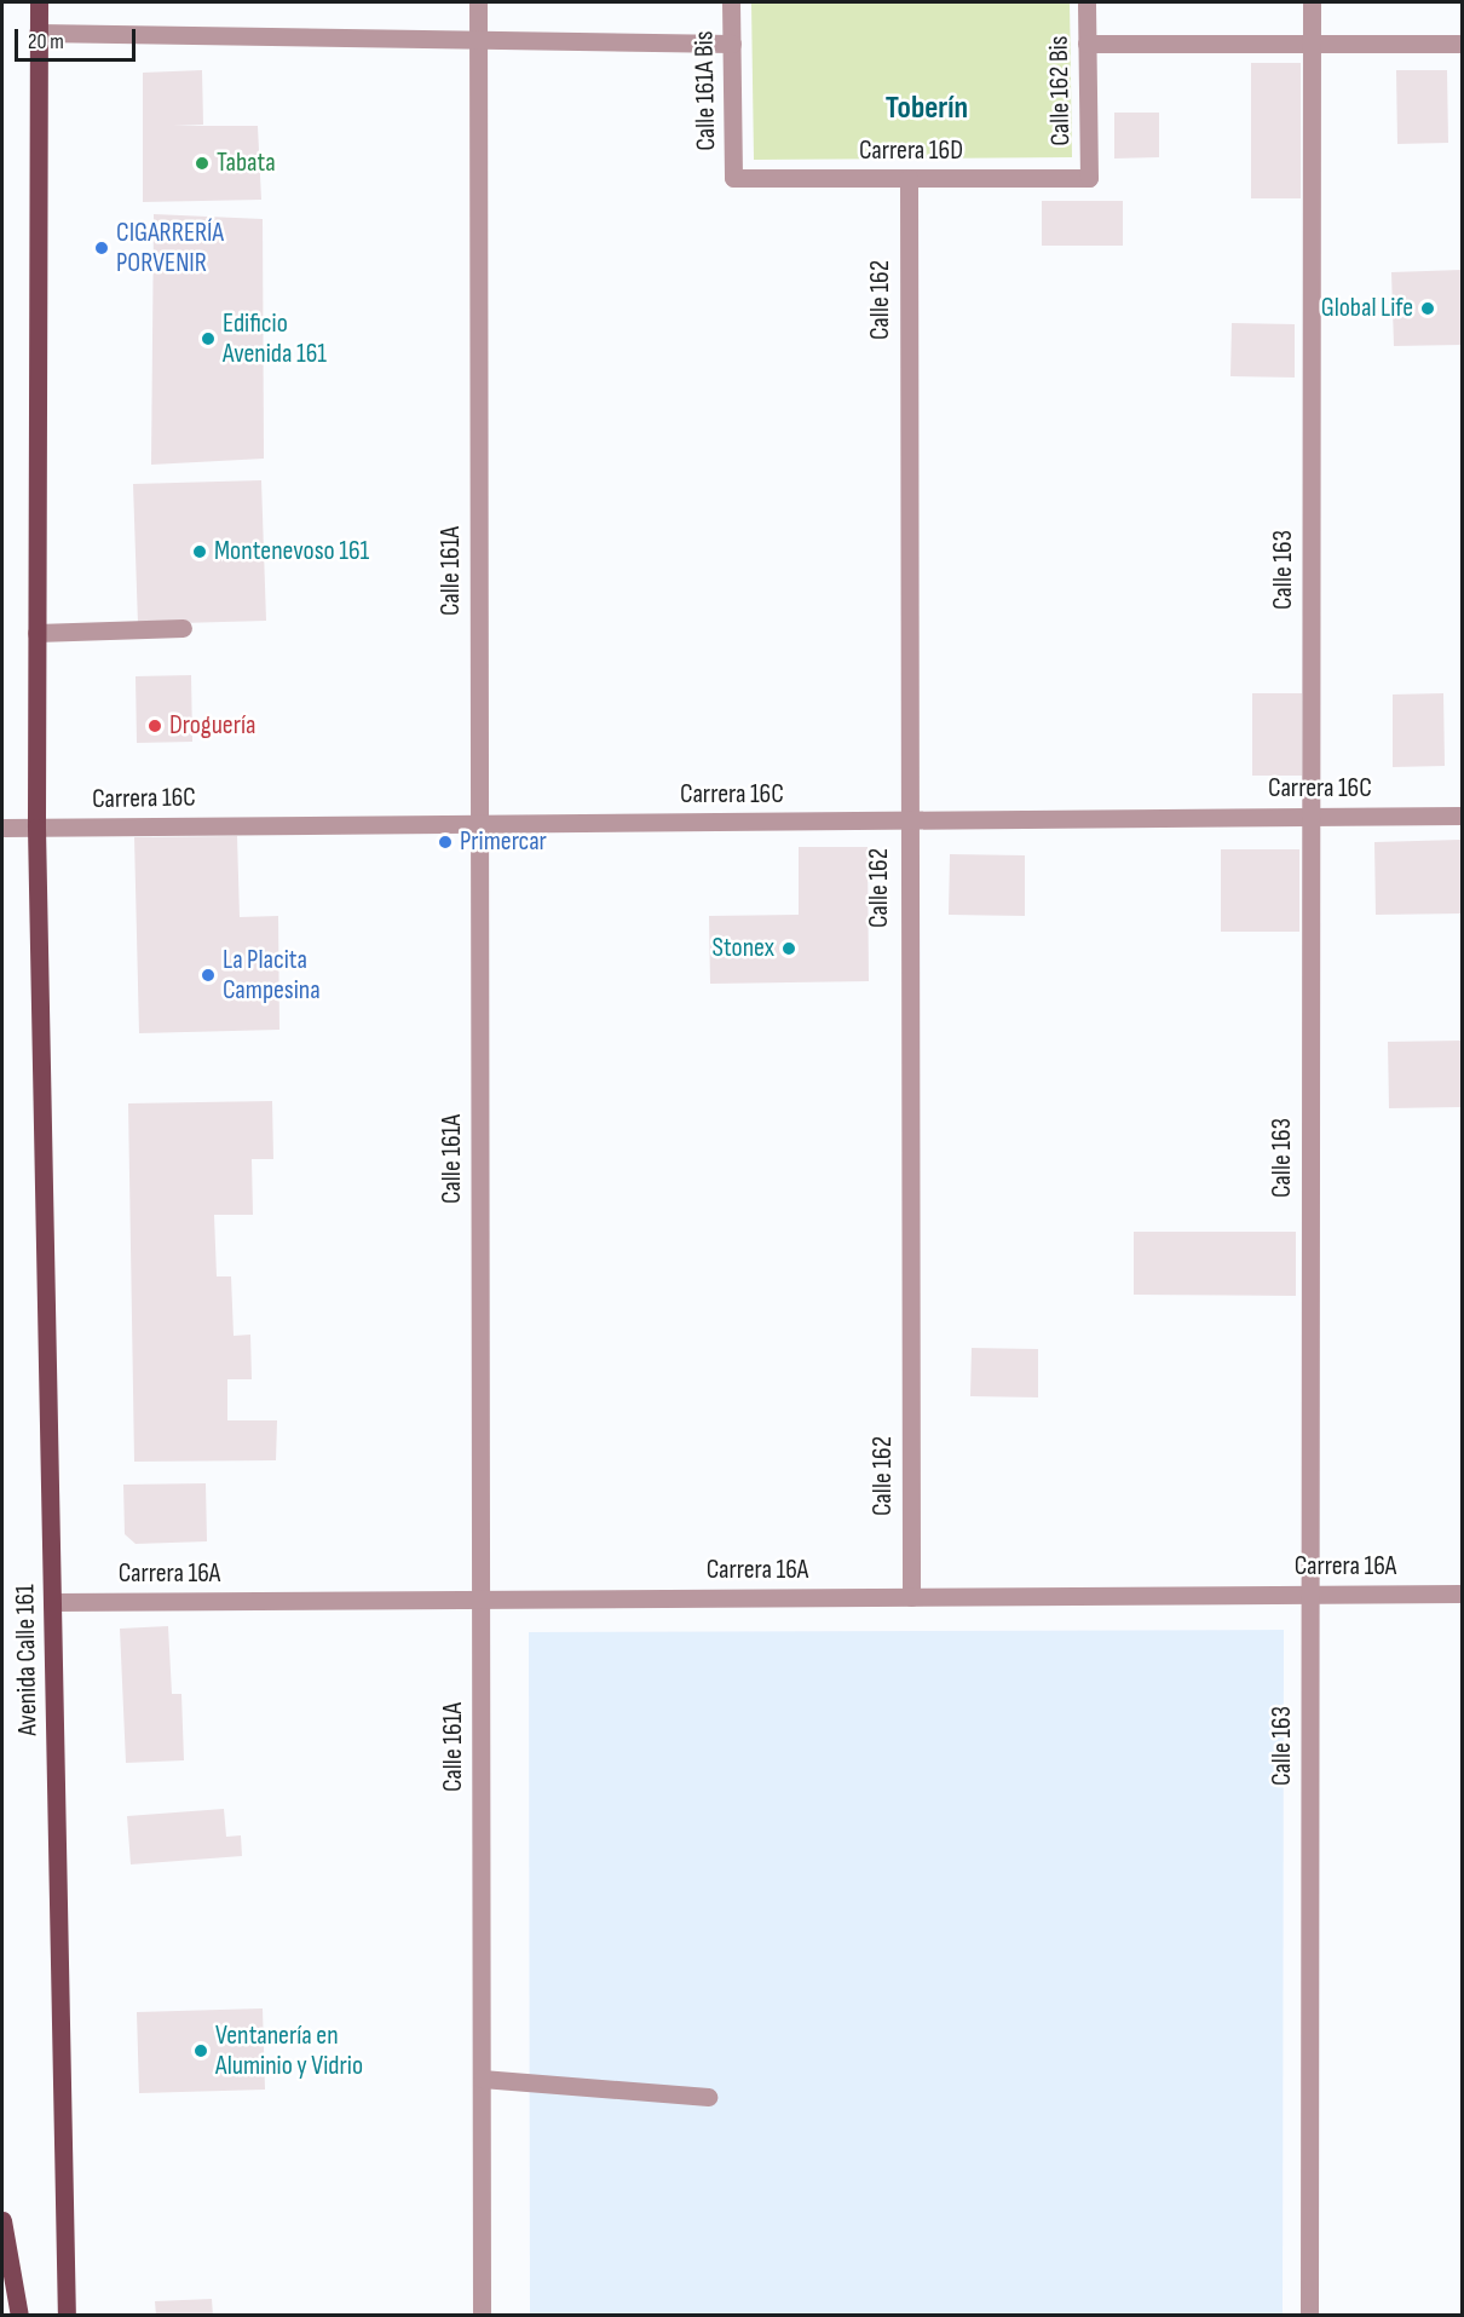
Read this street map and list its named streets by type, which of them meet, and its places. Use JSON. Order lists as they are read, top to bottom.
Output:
{
  "streets": {
    "main road": ["Avenida Calle 161"],
    "street": [
      "Calle 161A Bis",
      "Calle 162 Bis",
      "Carrera 16D",
      "Calle 162",
      "Calle 163",
      "Calle 161A",
      "Carrera 16C",
      "Carrera 16A"
    ]
  },
  "crossings": [
    ["Calle 161A Bis", "Carrera 16D"],
    ["Calle 162 Bis", "Carrera 16D"],
    ["Carrera 16D", "Calle 162"],
    ["Calle 162", "Carrera 16C"],
    ["Calle 162", "Carrera 16A"],
    ["Calle 163", "Carrera 16C"],
    ["Calle 163", "Carrera 16A"],
    ["Calle 161A", "Carrera 16C"],
    ["Calle 161A", "Carrera 16A"],
    ["Carrera 16C", "Avenida Calle 161"],
    ["Carrera 16A", "Avenida Calle 161"]
  ],
  "districts": ["Toberín"],
  "places": [
    "Tabata",
    "CIGARRERÍA PORVENIR",
    "Global Life",
    "Edificio Avenida 161",
    "Montenevoso 161",
    "Droguería",
    "Primercar",
    "Stonex",
    "La Placita Campesina",
    "Ventanería en Aluminio y Vidrio"
  ],
  "scale_bar": "20 m"
}
